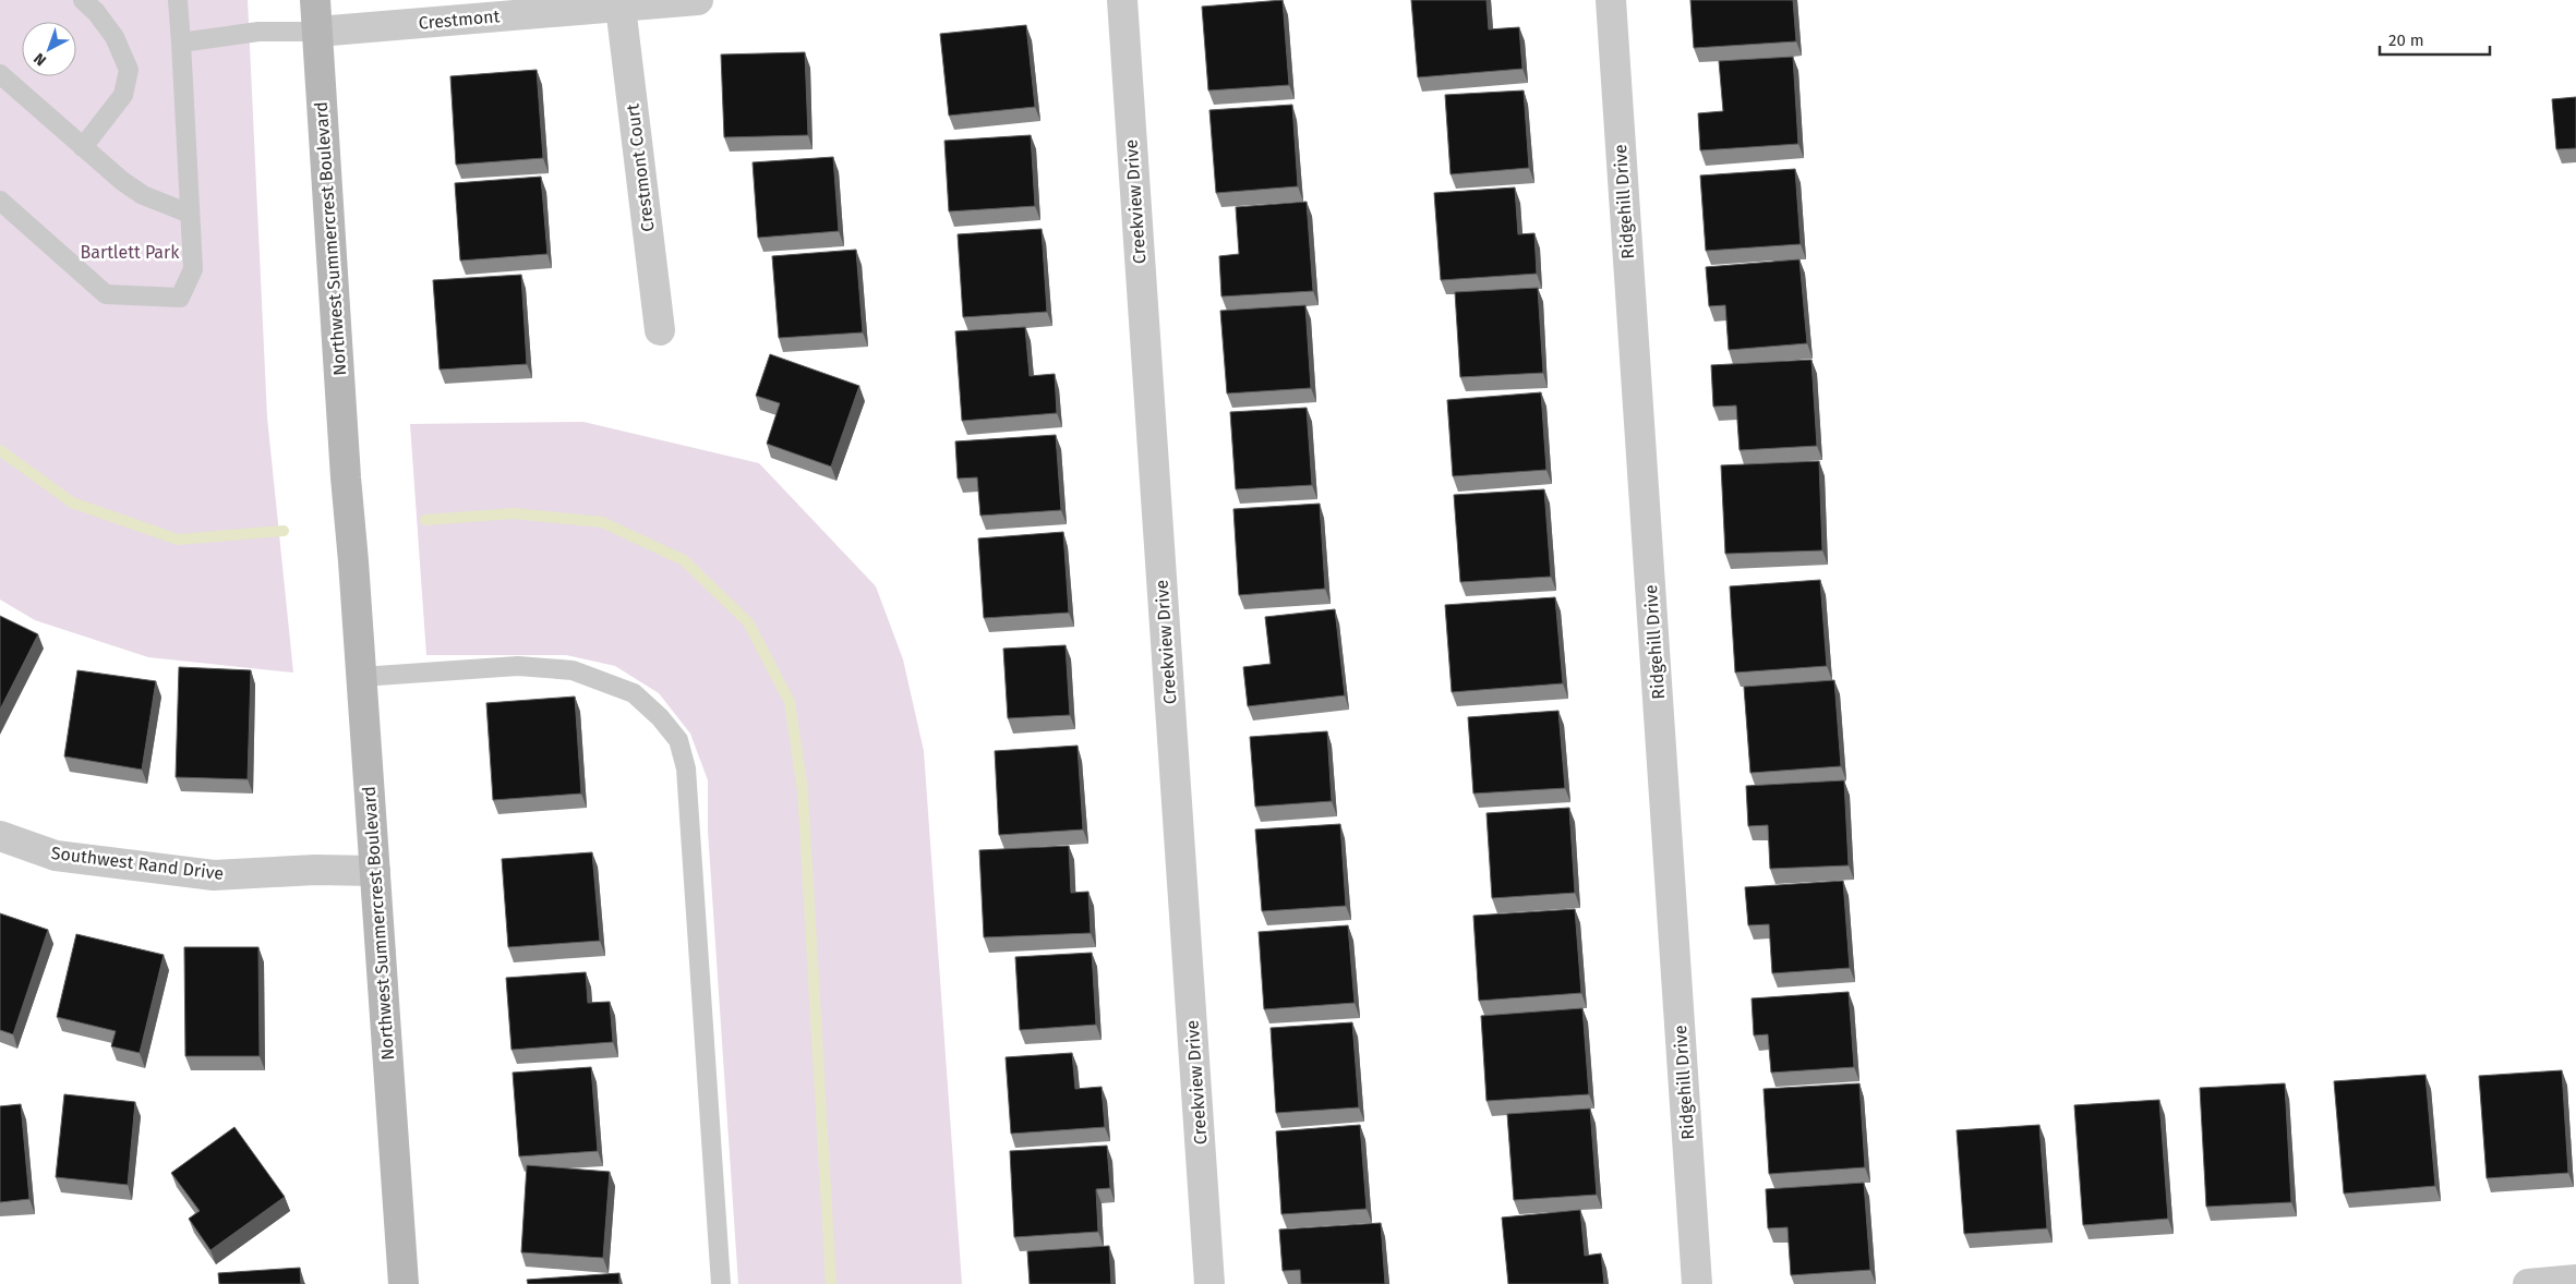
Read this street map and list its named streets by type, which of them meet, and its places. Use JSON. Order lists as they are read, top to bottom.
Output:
{
  "streets": {
    "street": [
      "Crestmont",
      "Crestmont Court",
      "Creekview Drive",
      "Ridgehill Drive",
      "Northwest Summercrest Boulevard",
      "Southwest Rand Drive"
    ]
  },
  "crossings": [
    ["Crestmont", "Crestmont Court"],
    ["Crestmont", "Northwest Summercrest Boulevard"],
    ["Northwest Summercrest Boulevard", "Southwest Rand Drive"]
  ],
  "parks": ["Bartlett Park"],
  "scale_bar": "20 m",
  "north": "bottom left"
}
